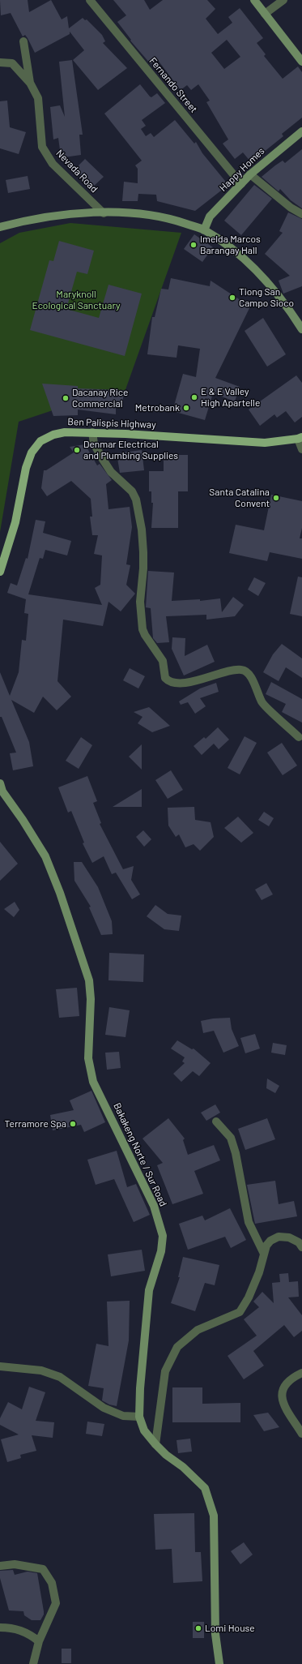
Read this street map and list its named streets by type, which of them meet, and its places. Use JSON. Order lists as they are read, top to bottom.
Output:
{
  "streets": {
    "main road": ["Happy Homes", "Ben Palispis Highway", "Bakakeng Norte / Sur Road"],
    "street": ["Fernando Street", "Nevada Road"]
  },
  "crossings": [
    ["Fernando Street", "Happy Homes"]
  ],
  "parks": ["Maryknoll Ecological Sanctuary"],
  "places": [
    "Imelda Marcos Barangay Hall",
    "Tiong San Campo Sioco",
    "E & E Valley High Apartelle",
    "Dacanay Rice Commercial",
    "Metrobank",
    "Denmar Electrical and Plumbing Supplies",
    "Santa Catalina Convent",
    "Terramore Spa",
    "Lomi House"
  ]
}
